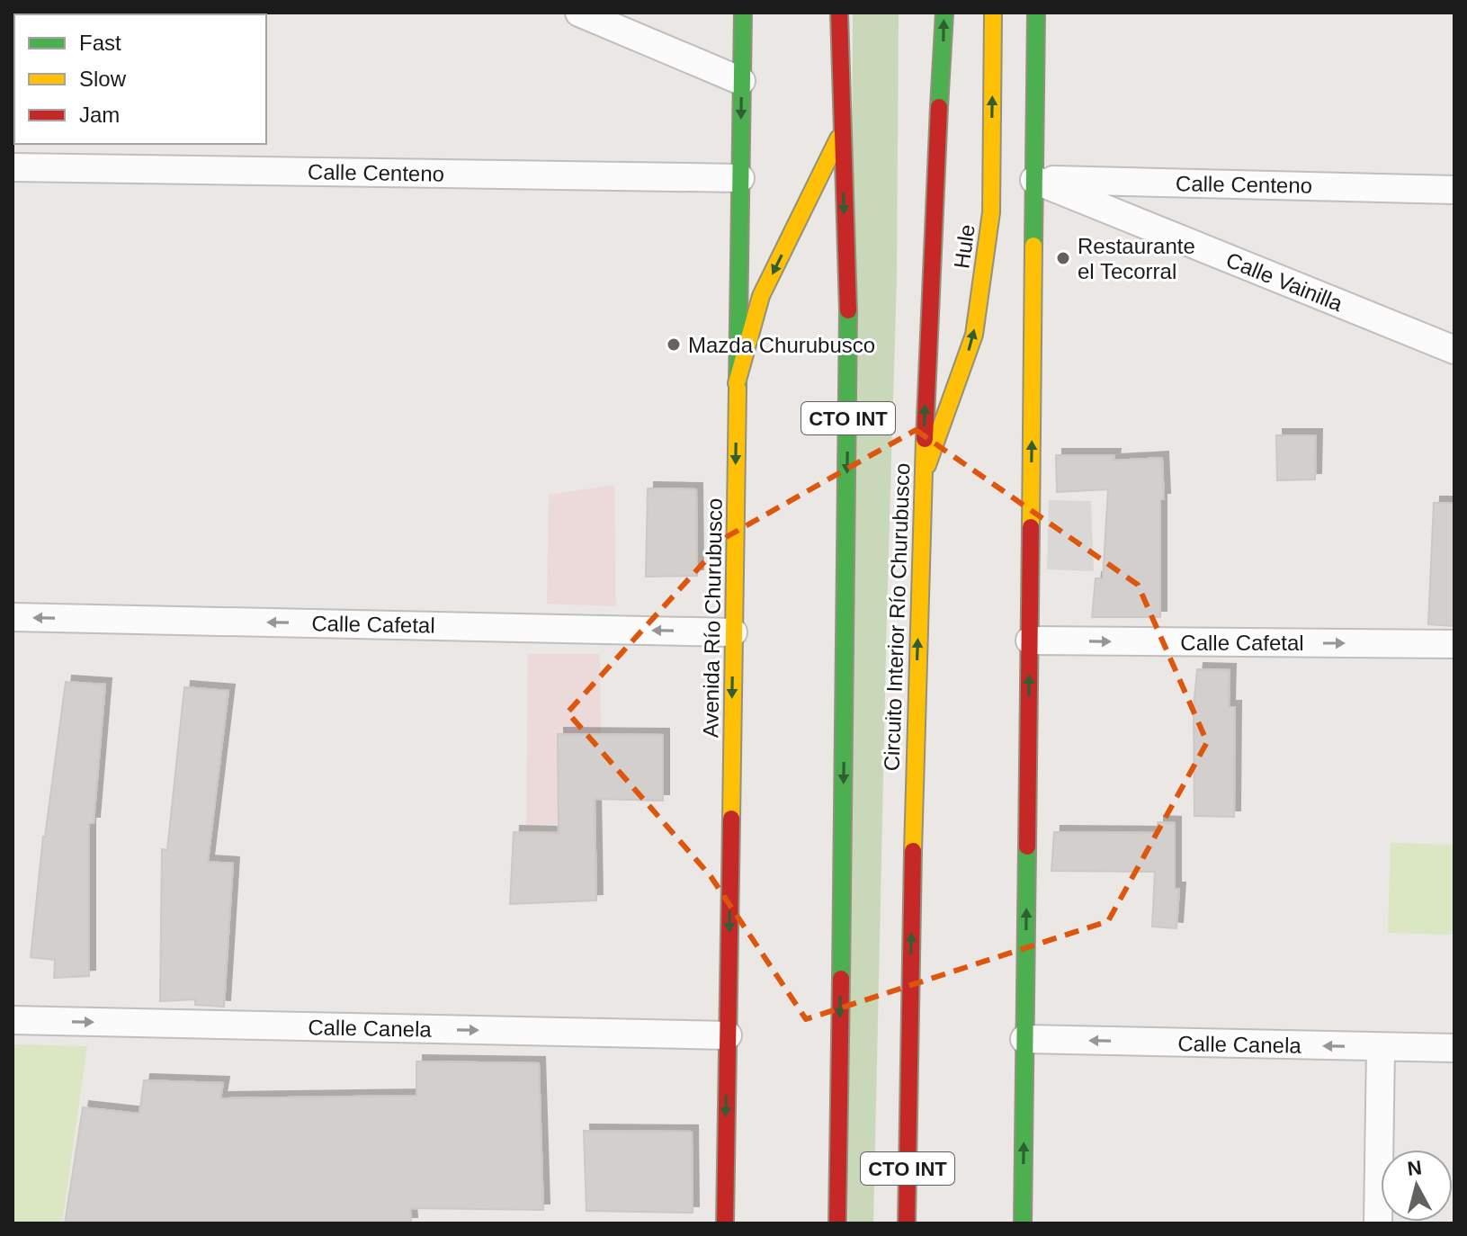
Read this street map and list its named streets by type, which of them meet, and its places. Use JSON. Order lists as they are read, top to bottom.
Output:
{
  "streets": {
    "main road": [
      "Hule",
      "CTO INT",
      "Circuito Interior Río Churubusco",
      "Avenida Río Churubusco"
    ],
    "street": [
      "Calle Centeno",
      "Calle Vainilla",
      "Calle Cafetal",
      "Calle Canela"
    ]
  },
  "crossings": [
    ["Calle Centeno", "Calle Vainilla"],
    ["Calle Centeno", "Avenida Río Churubusco"],
    ["Hule", "Circuito Interior Río Churubusco"],
    ["Avenida Río Churubusco", "Calle Cafetal"],
    ["Avenida Río Churubusco", "Calle Canela"]
  ],
  "places": ["Restaurante el Tecorral", "Mazda Churubusco"],
  "legend": ["Fast", "Slow", "Jam"],
  "north": "top"
}
